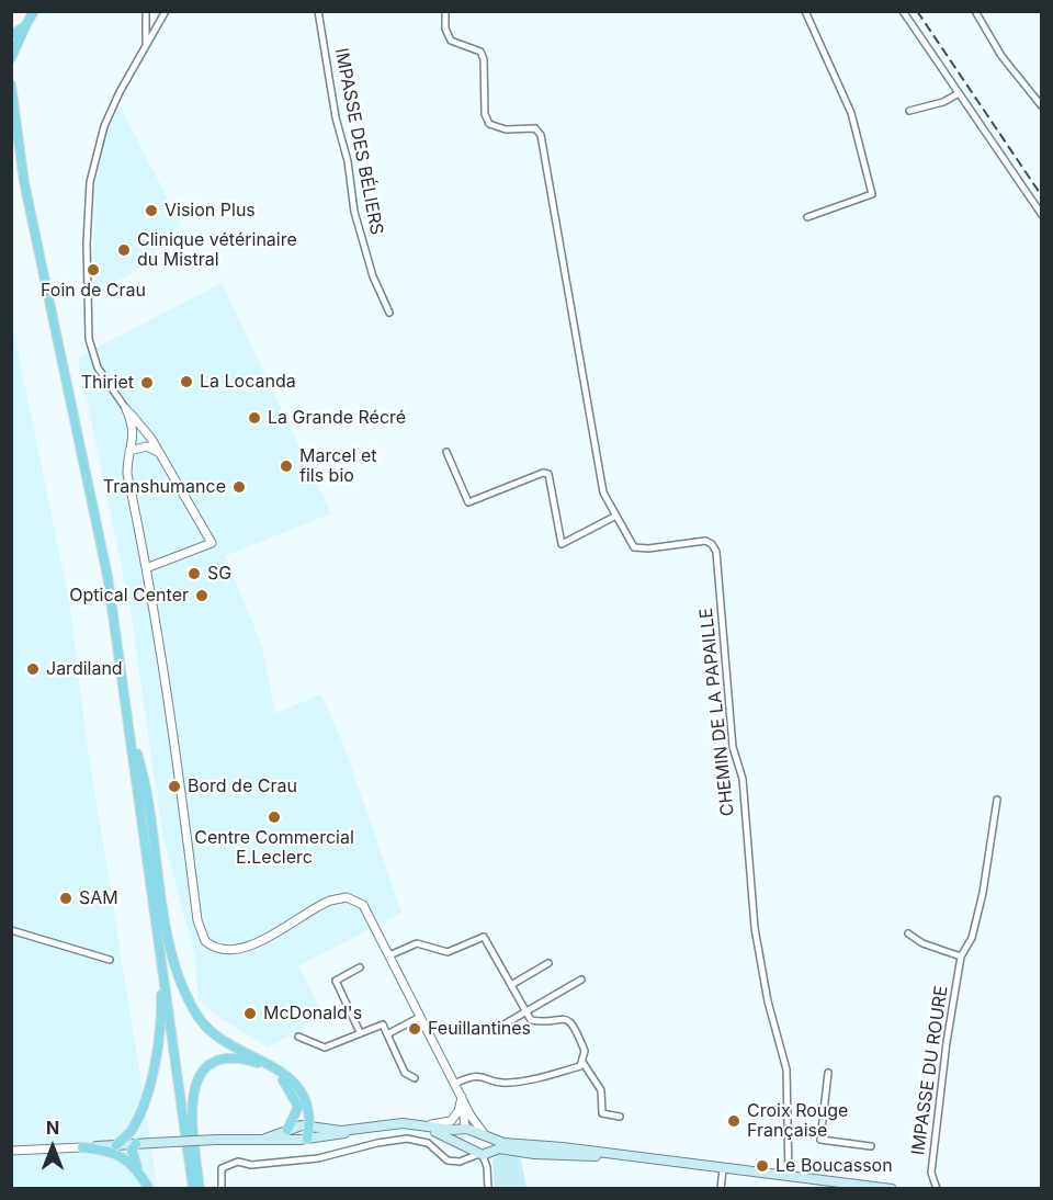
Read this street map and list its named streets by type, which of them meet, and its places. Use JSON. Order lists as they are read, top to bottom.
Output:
{
  "streets": {
    "street": ["IMPASSE DES BÉLIERS", "CHEMIN DE LA PAPAILLE", "IMPASSE DU ROURE"]
  },
  "places": [
    "Vision Plus",
    "Clinique vétérinaire du Mistral",
    "Foin de Crau",
    "La Locanda",
    "Thiriet",
    "La Grande Récré",
    "Marcel et fils bio",
    "Transhumance",
    "SG",
    "Optical Center",
    "Jardiland",
    "Bord de Crau",
    "Centre Commercial E.Leclerc",
    "SAM",
    "McDonald's",
    "Feuillantines",
    "Croix Rouge Française",
    "Le Boucasson"
  ],
  "north": "top"
}
